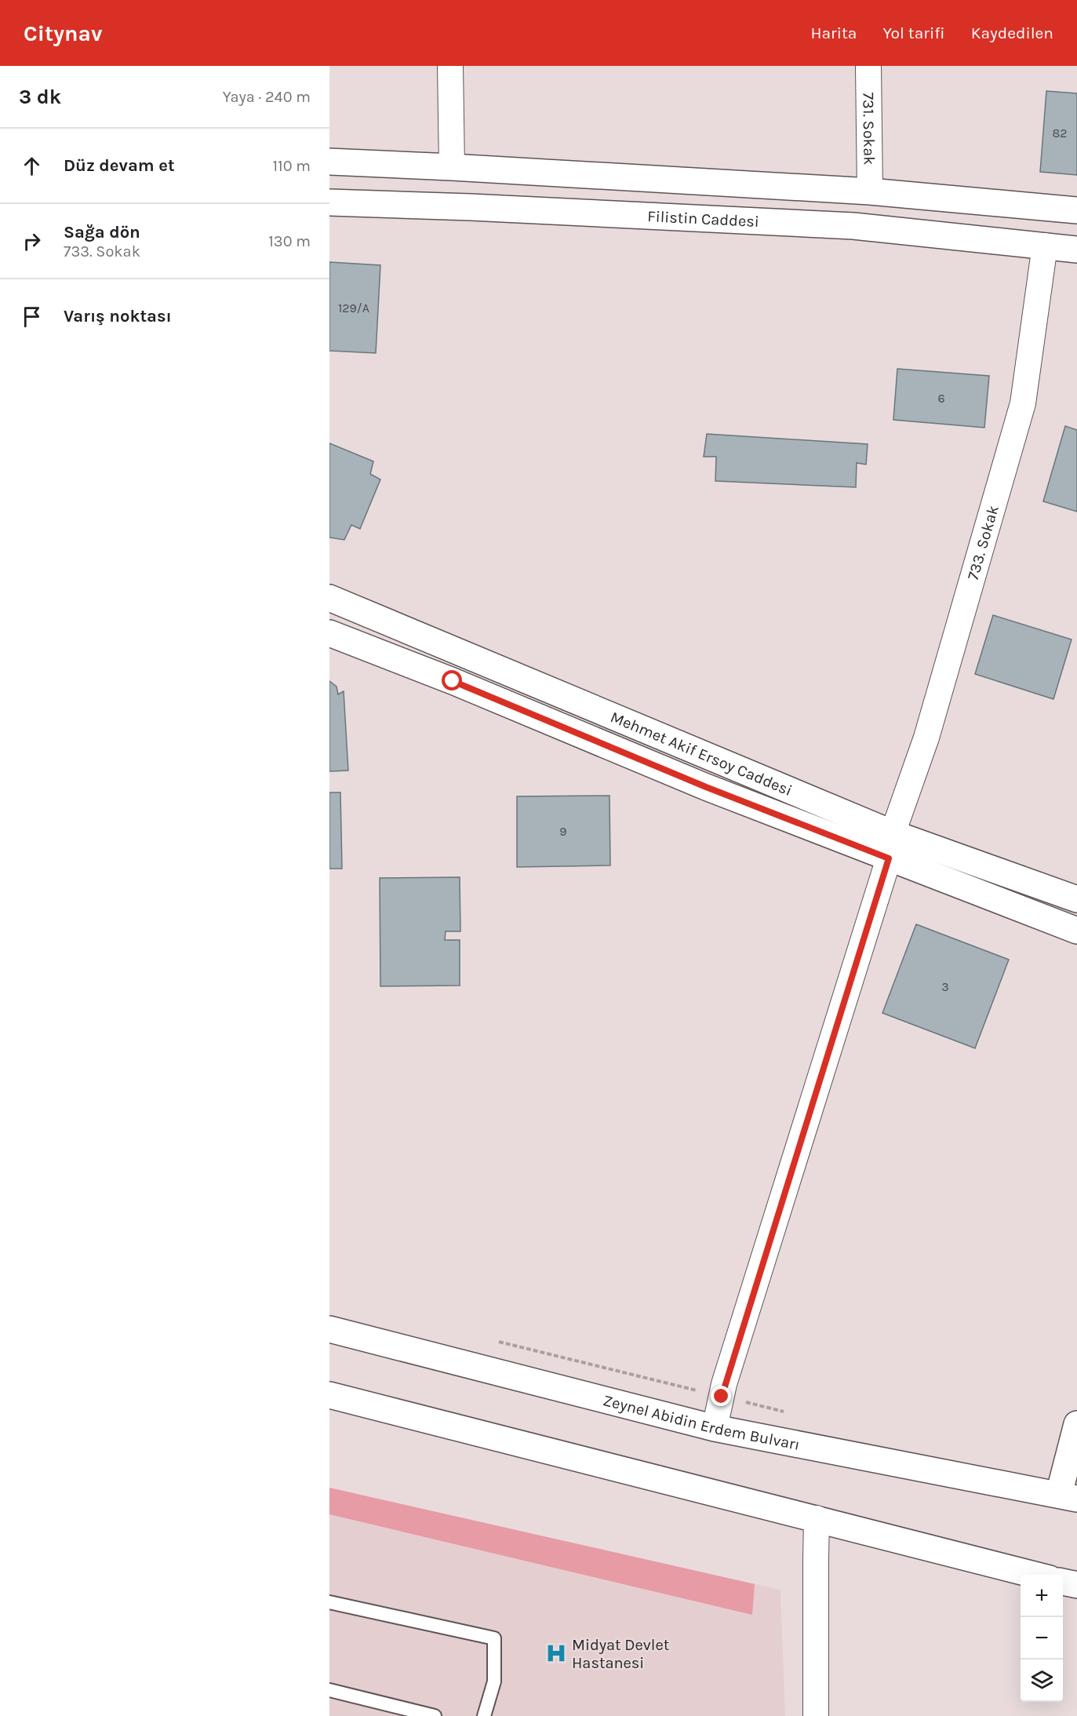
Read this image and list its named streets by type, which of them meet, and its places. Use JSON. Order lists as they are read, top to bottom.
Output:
{
  "streets": {
    "street": [
      "731. Sokak",
      "Filistin Caddesi",
      "733. Sokak",
      "Mehmet Akif Ersoy Caddesi",
      "Zeynel Abidin Erdem Bulvarı"
    ]
  },
  "crossings": [
    ["Filistin Caddesi", "733. Sokak"],
    ["733. Sokak", "Mehmet Akif Ersoy Caddesi"]
  ],
  "places": {
    "hospital": ["Midyat Devlet Hastanesi"]
  },
  "house_numbers": [
    "82",
    "129/A",
    "6",
    "9",
    "3"
  ],
  "page": {
    "header": "Citynav",
    "nav": ["Harita", "Yol tarifi", "Kaydedilen"],
    "heading": ["3 dk", "Yaya · 240 m"],
    "list": [
      ["Düz devam et", "110 m"],
      ["Sağa dön", "733. Sokak", "130 m"],
      "Varış noktası"
    ],
    "map_buttons": ["+", "−"]
  }
}
